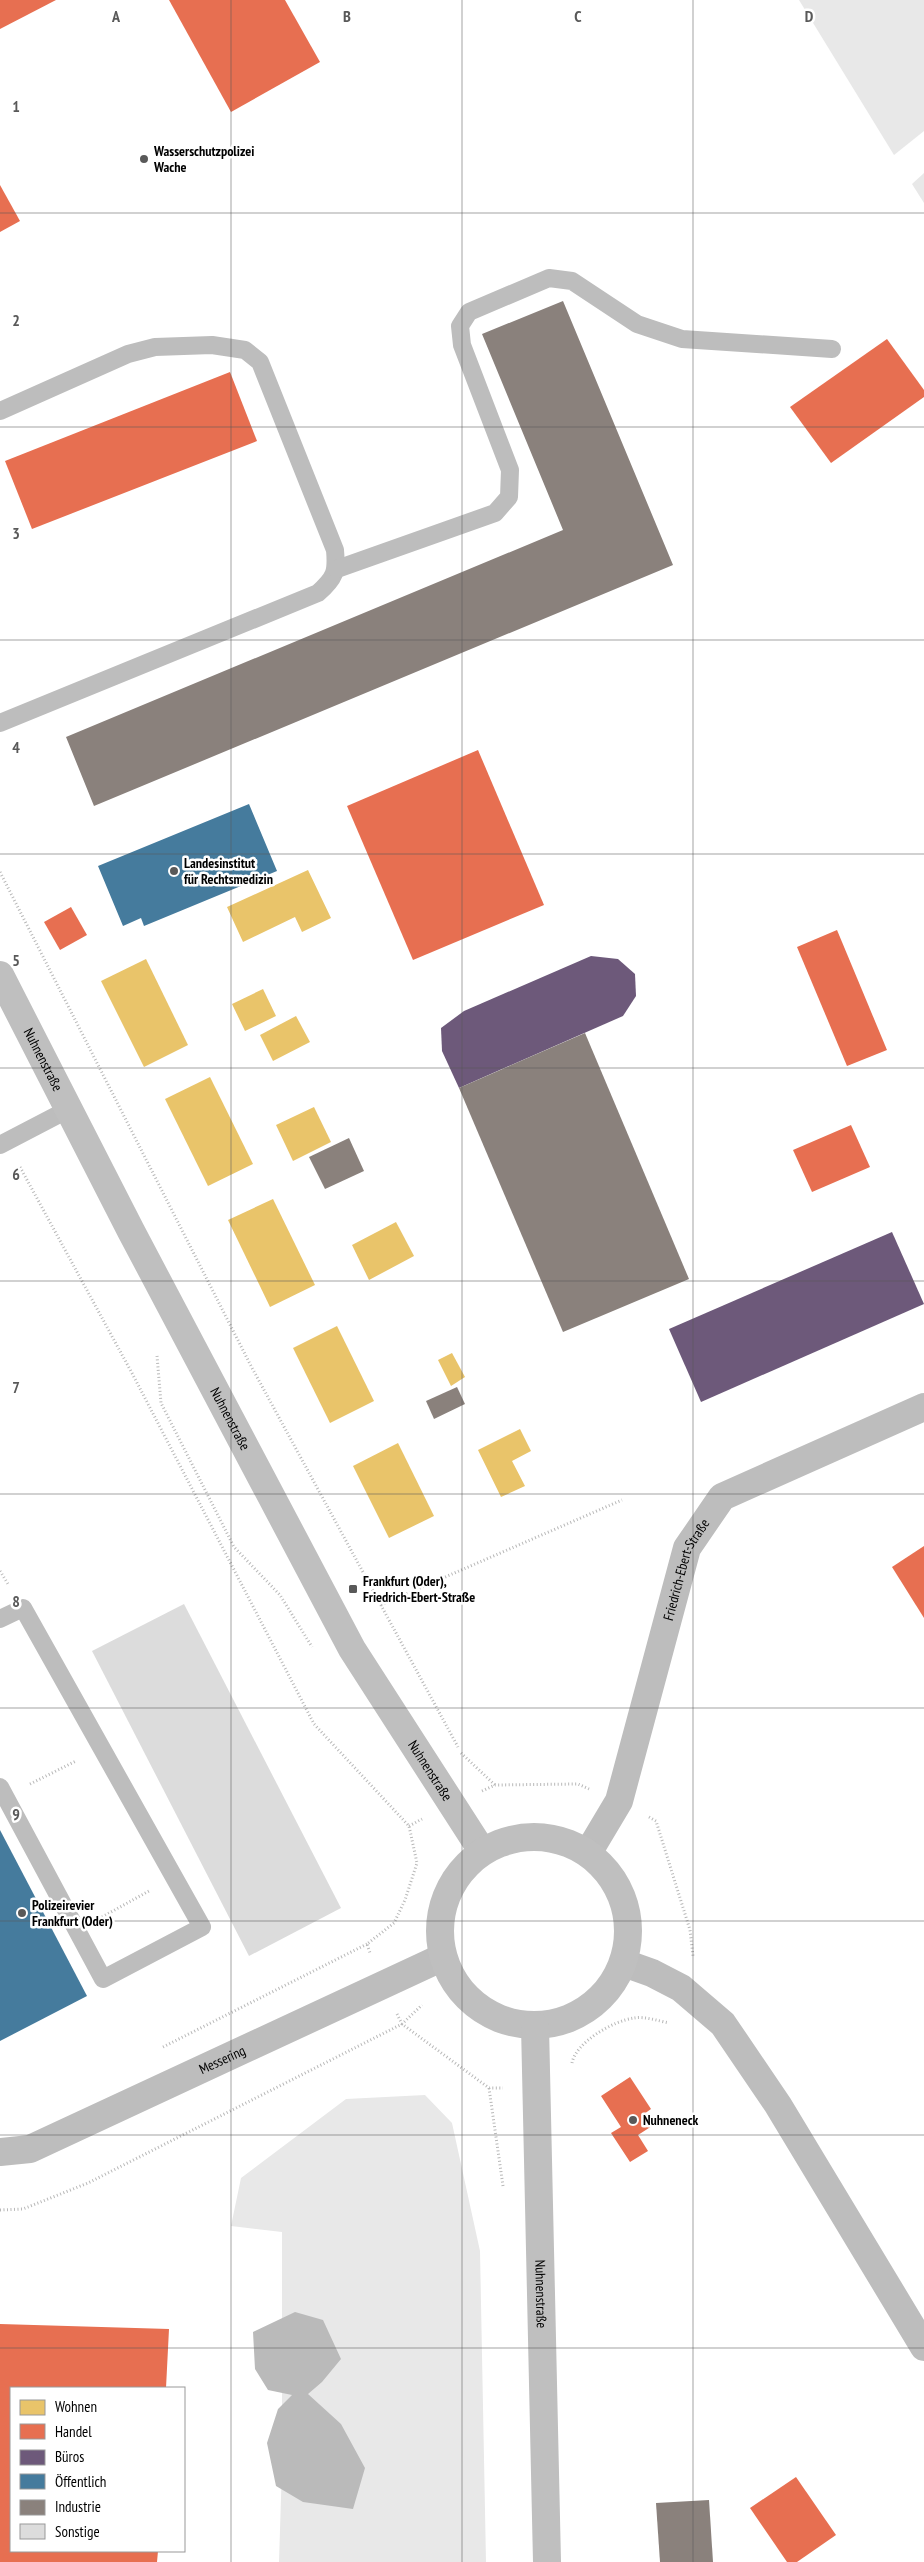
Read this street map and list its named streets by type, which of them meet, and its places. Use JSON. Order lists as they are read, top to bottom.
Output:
{
  "streets": {
    "main road": ["Nuhnenstraße"],
    "street": ["Friedrich-Ebert-Straße", "Messering"]
  },
  "places": {
    "other": [
      "Wasserschutzpolizei Wache",
      "Landesinstitut für Rechtsmedizin",
      "Polizeirevier Frankfurt (Oder)",
      "Nuhneneck"
    ],
    "transit": ["Frankfurt (Oder), Friedrich-Ebert-Straße"]
  },
  "legend": [
    "Wohnen",
    "Handel",
    "Büros",
    "Öffentlich",
    "Industrie",
    "Sonstige"
  ],
  "grid": {
    "columns": [
      "A",
      "B",
      "C",
      "D"
    ],
    "rows": [
      "1",
      "2",
      "3",
      "4",
      "5",
      "6",
      "7",
      "8",
      "9"
    ]
  }
}
